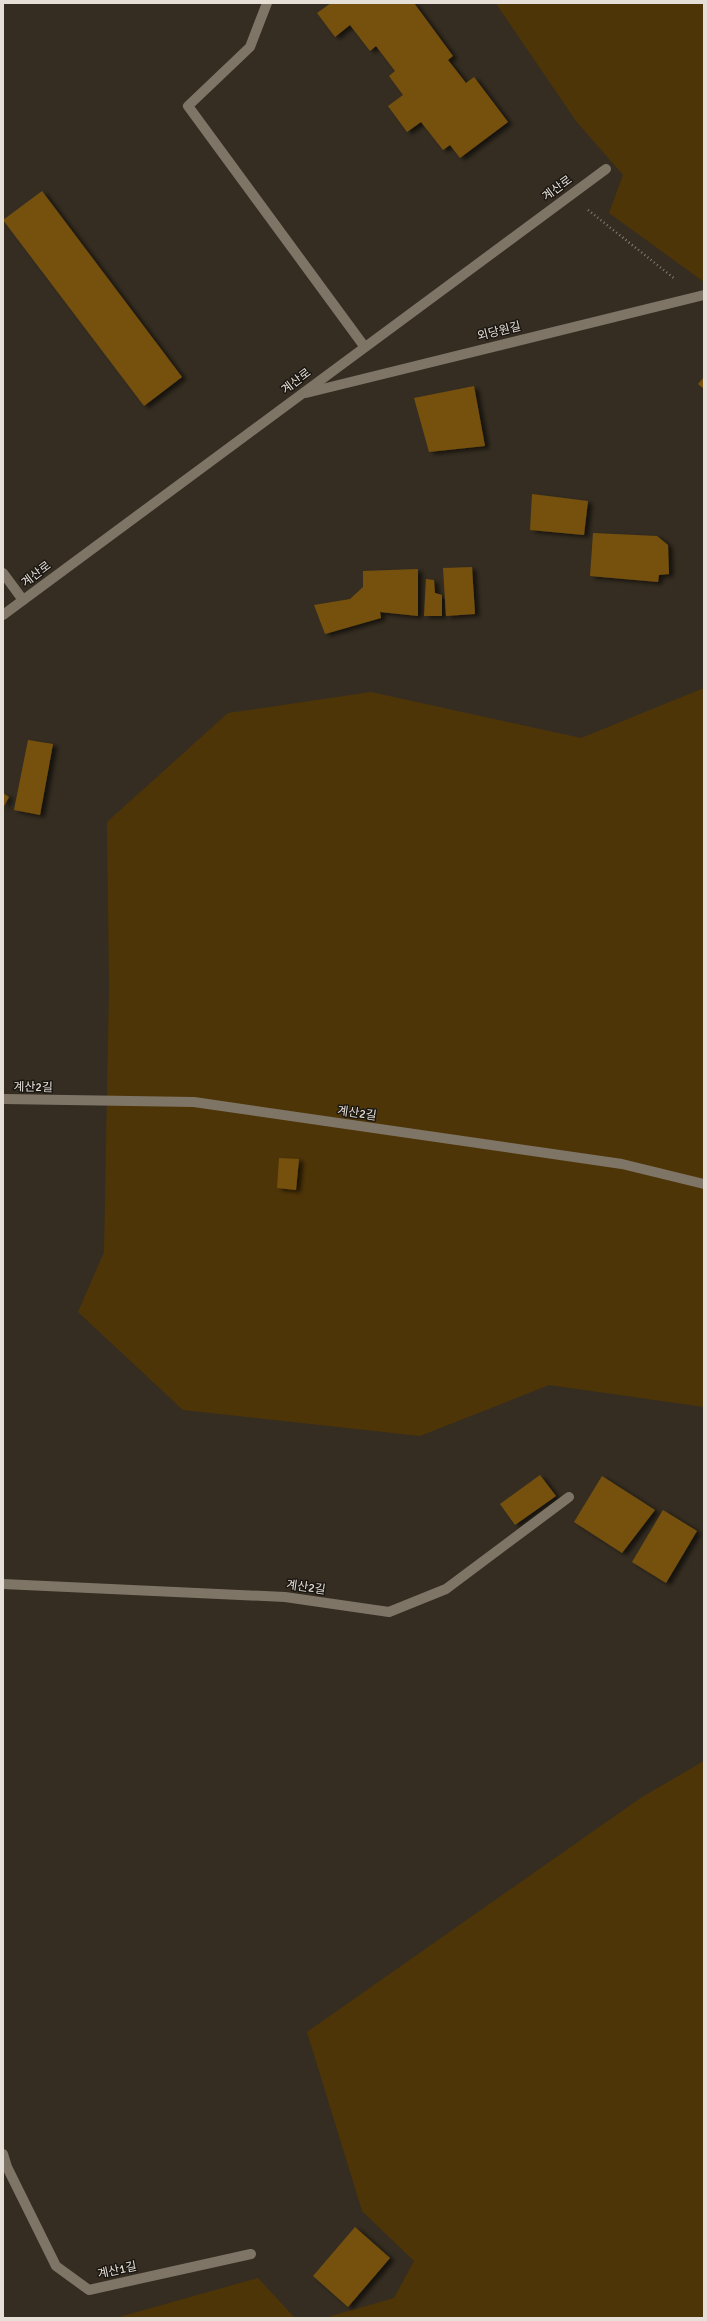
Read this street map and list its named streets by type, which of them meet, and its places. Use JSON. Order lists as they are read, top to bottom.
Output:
{
  "streets": {
    "street": [
      "계산로",
      "외당원길",
      "계산2길",
      "계산1길"
    ]
  },
  "crossings": [
    ["계산로", "외당원길"]
  ]
}
